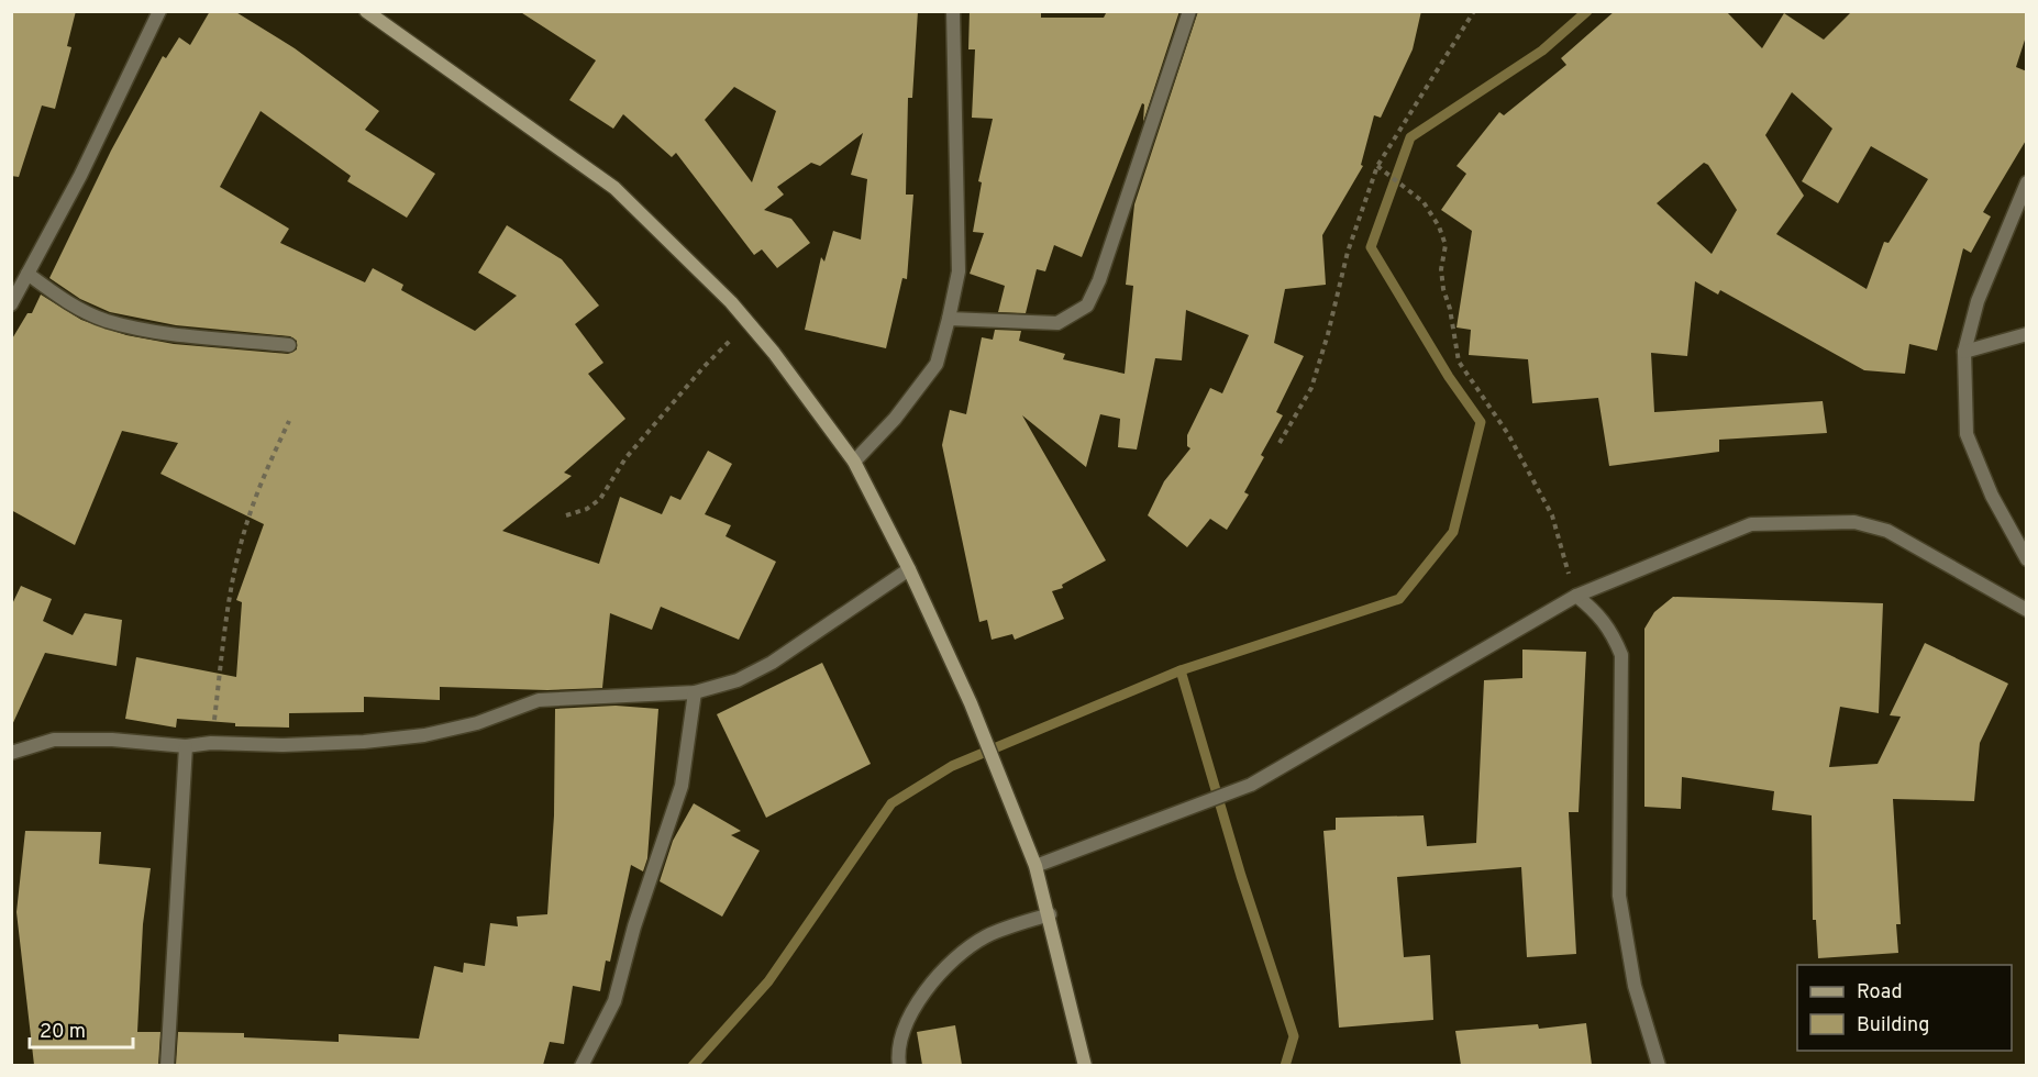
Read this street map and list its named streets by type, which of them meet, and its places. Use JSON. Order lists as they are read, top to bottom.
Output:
{
  "legend": ["Road", "Building"],
  "scale_bar": "20 m"
}
